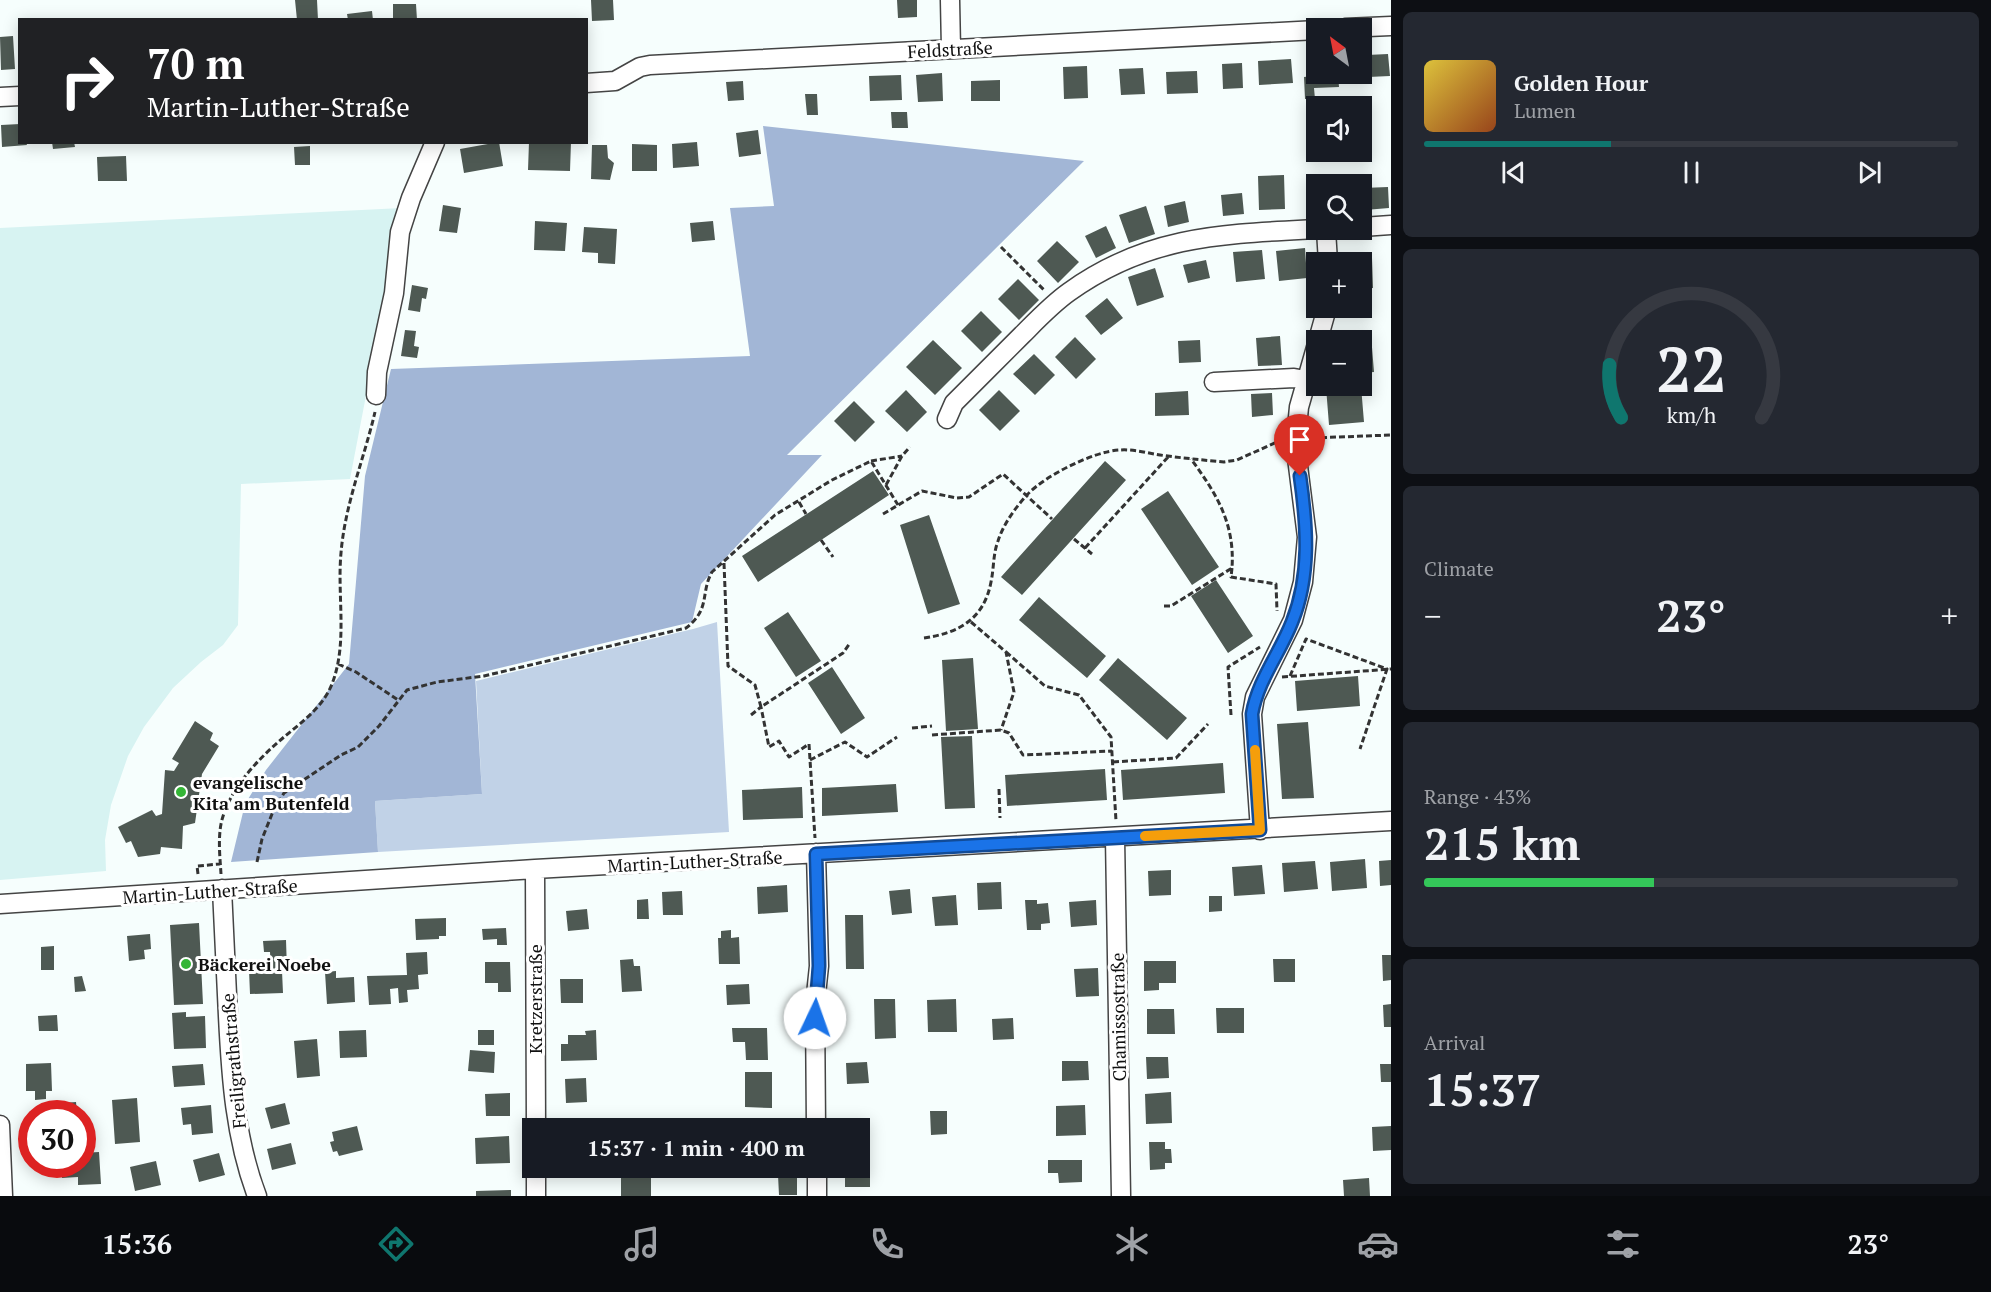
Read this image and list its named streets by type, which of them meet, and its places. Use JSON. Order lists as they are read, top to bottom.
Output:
{
  "streets": {
    "street": [
      "Feldstraße",
      "Martin-Luther-Straße",
      "Kretzerstraße",
      "Chamissostraße",
      "Freiligrathstraße"
    ]
  },
  "crossings": [
    ["Martin-Luther-Straße", "Kretzerstraße"],
    ["Martin-Luther-Straße", "Chamissostraße"],
    ["Martin-Luther-Straße", "Freiligrathstraße"]
  ],
  "places": ["evangelische Kita am Butenfeld", "Bäckerei Noebe"],
  "north": "top left",
  "page": {
    "map_buttons": ["+", "−"],
    "turn": ["70 m", "Martin-Luther-Straße"],
    "song": ["Golden Hour", "Lumen"],
    "tile": [
      "Climate",
      ["Range · 43%", "215 km"],
      ["Arrival", "15:37"]
    ],
    "heat": ["−", "23°", "+"],
    "limit": "30",
    "trip": "15:37 · 1 min · 400 m",
    "tabs": ["15:36", "23°"],
    "gauge": ["22", "km/h"]
  }
}
